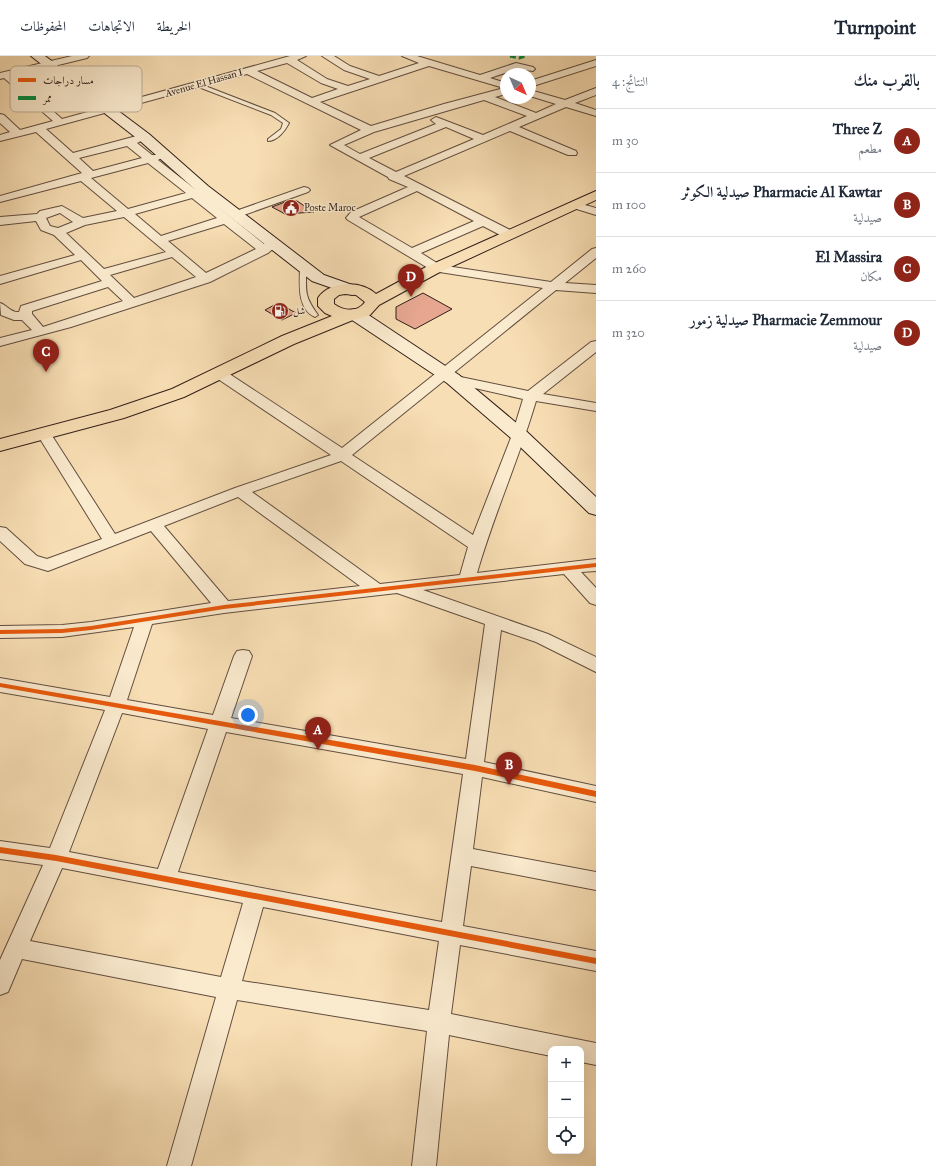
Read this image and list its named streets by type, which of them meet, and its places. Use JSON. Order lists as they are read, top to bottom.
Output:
{
  "streets": {
    "street": ["Avenue El Hassan I"]
  },
  "places": {
    "public building": ["Poste Maroc"],
    "fuel station": ["شل"]
  },
  "legend": ["مسار دراجات", "ممر"],
  "north": "bottom right",
  "page": {
    "header": "Turnpoint",
    "nav": ["الخريطة", "الاتجاهات", "المحفوظات"],
    "heading": ["بالقرب منك", "النتائج: 4"],
    "list": [
      {
        "mark": "A",
        "name": "Three Z",
        "note": "مطعم",
        "value": "30 m"
      },
      {
        "mark": "B",
        "name": "Pharmacie Al Kawtar صيدلية الكوثر",
        "note": "صيدلية",
        "value": "100 m"
      },
      {
        "mark": "C",
        "name": "El Massira",
        "note": "مكان",
        "value": "260 m"
      },
      {
        "mark": "D",
        "name": "Pharmacie Zemmour صيدلية زمور",
        "note": "صيدلية",
        "value": "320 m"
      }
    ],
    "pins": [
      "D",
      "C",
      "A",
      "B"
    ],
    "map_buttons": ["+", "−"]
  }
}
